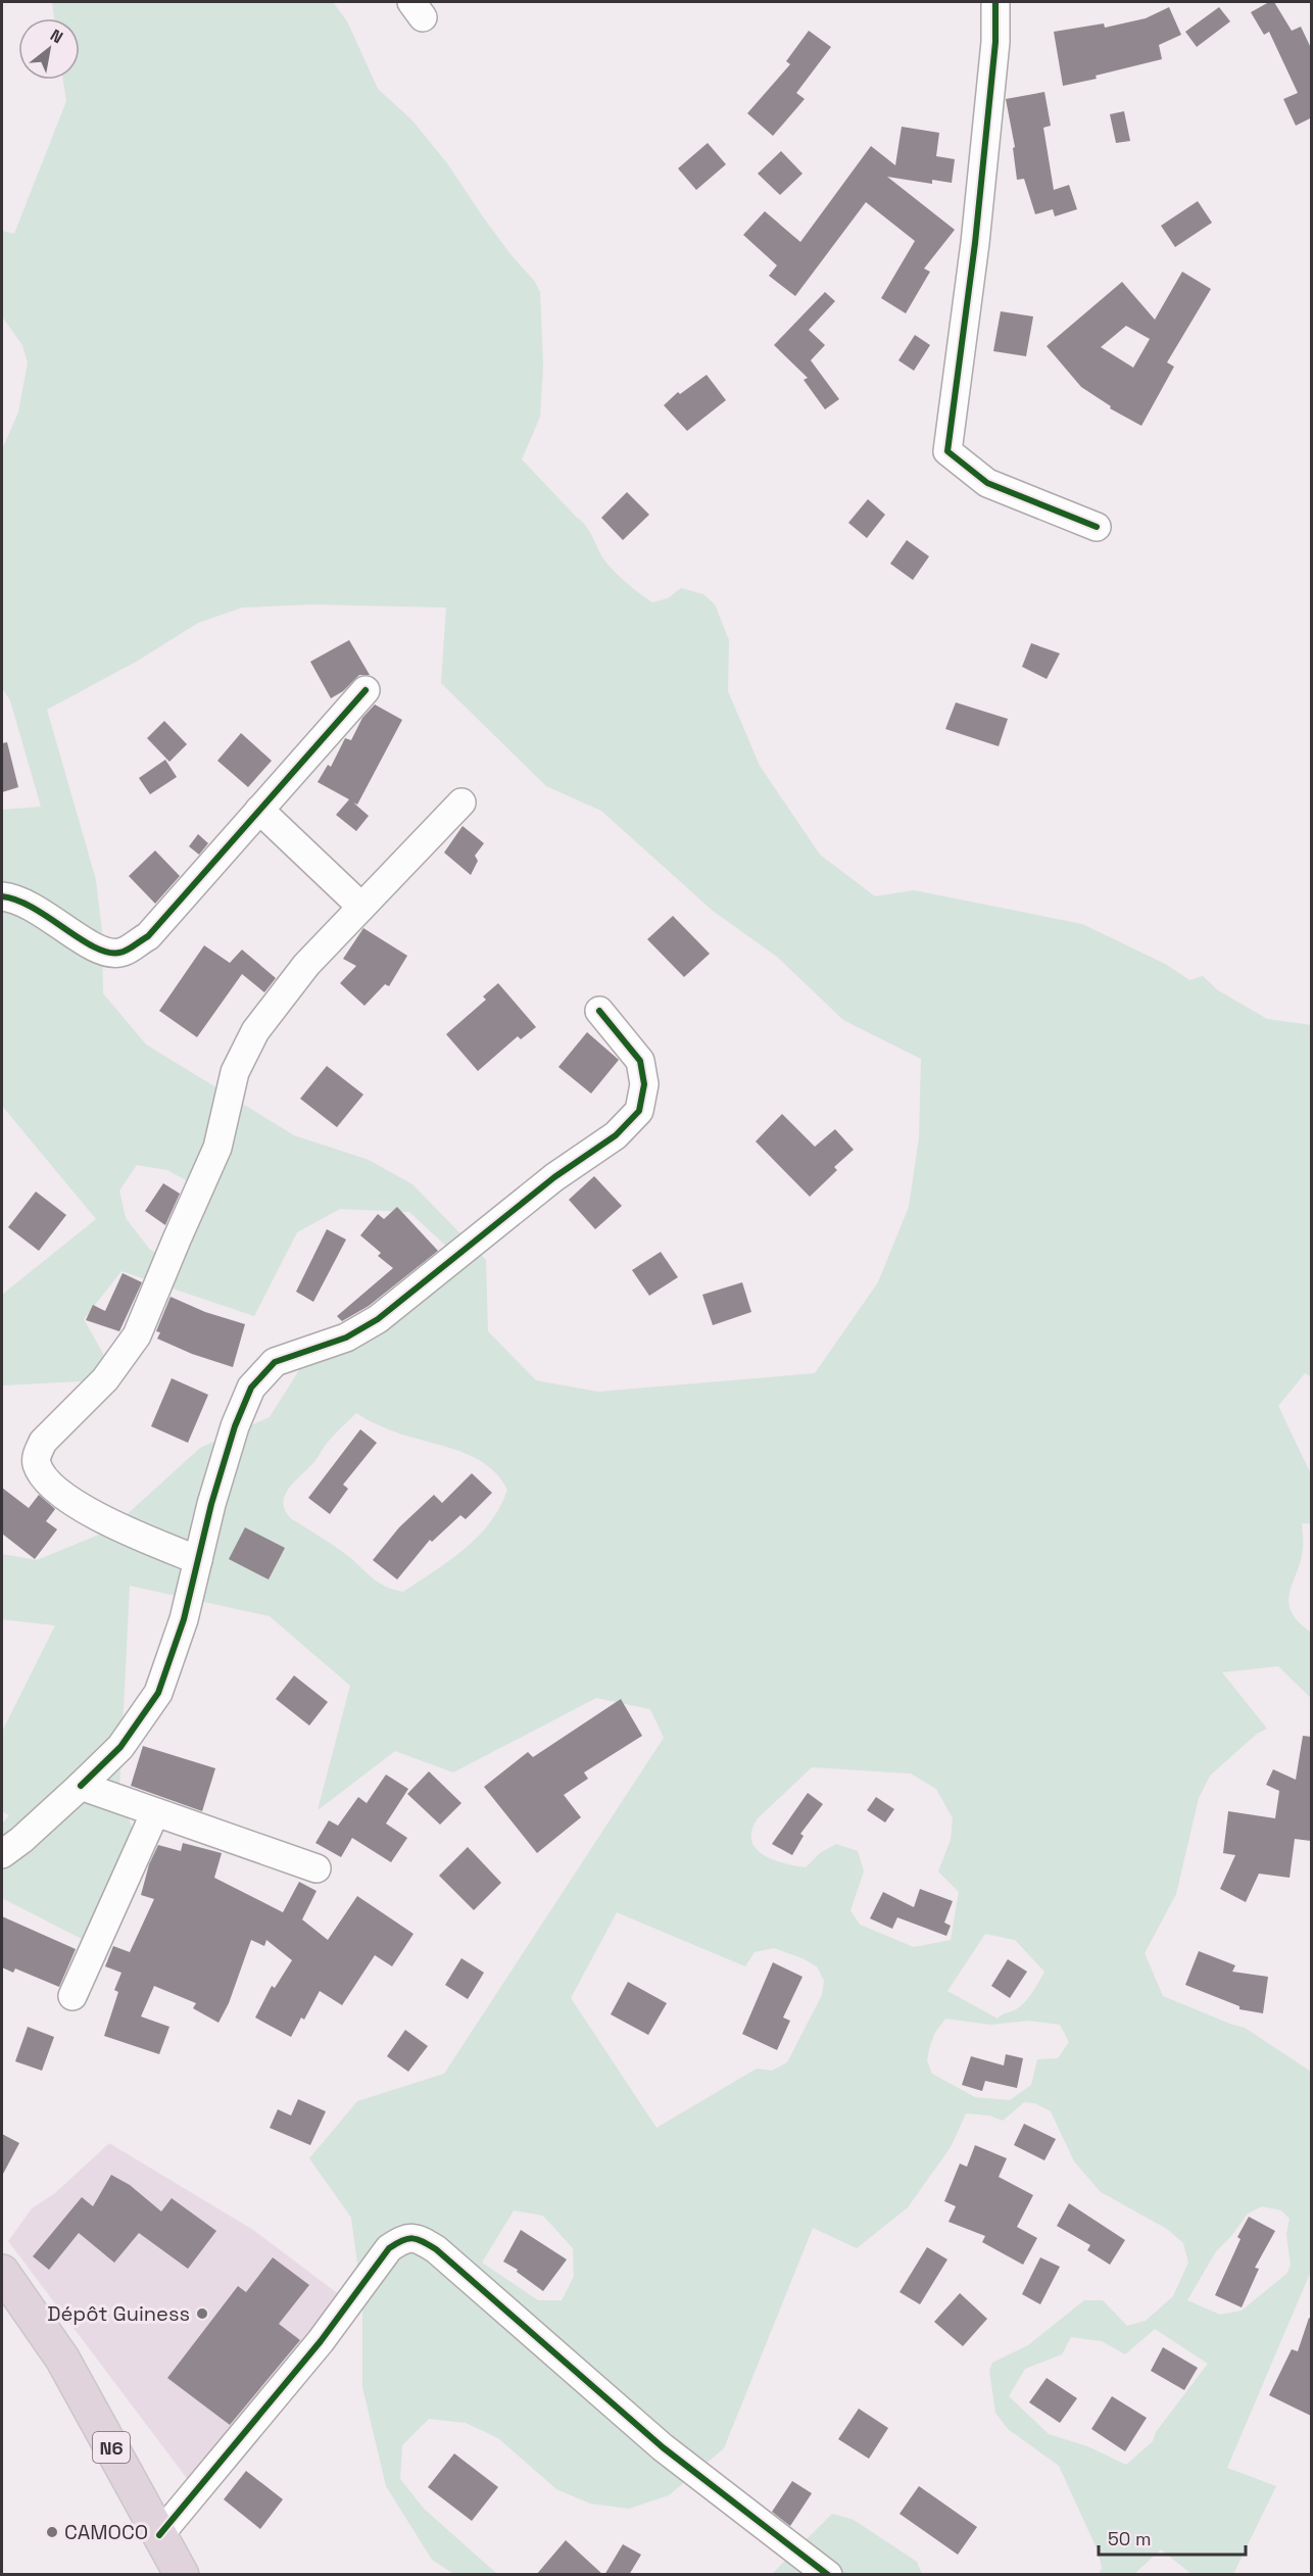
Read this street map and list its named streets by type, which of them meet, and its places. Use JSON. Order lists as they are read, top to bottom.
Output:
{
  "streets": {
    "highway": ["N6"]
  },
  "places": ["Dépôt Guiness", "CAMOCO"],
  "scale_bar": "50 m",
  "north": "top right"
}
